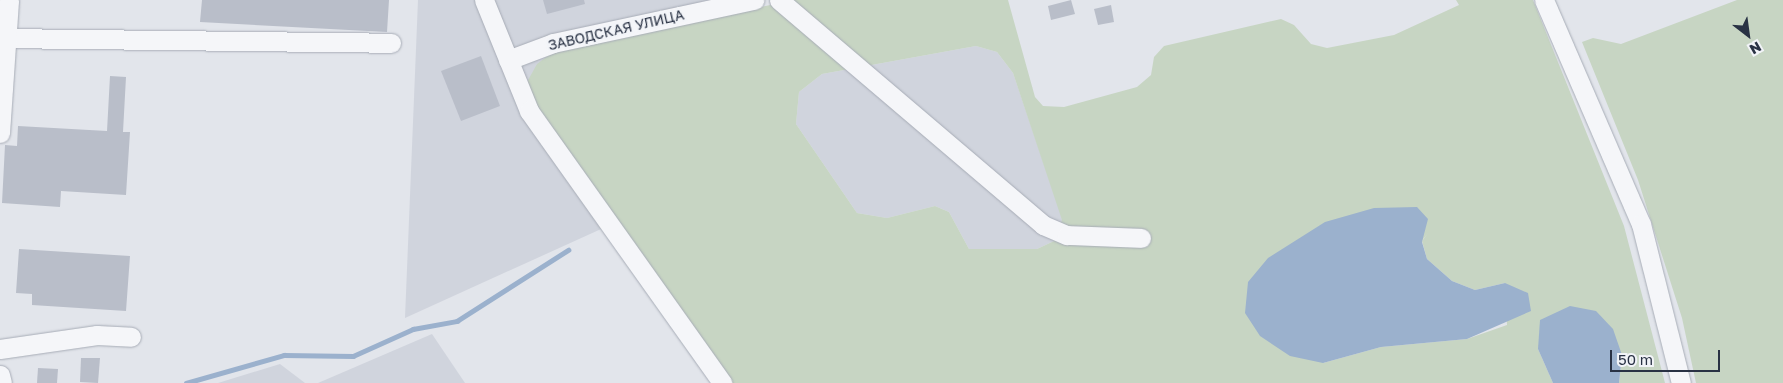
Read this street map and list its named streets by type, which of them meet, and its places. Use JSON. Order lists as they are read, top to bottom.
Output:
{
  "streets": {
    "street": ["ЗАВОДСКАЯ УЛИЦА"]
  },
  "scale_bar": "50 m",
  "north": "bottom right"
}
